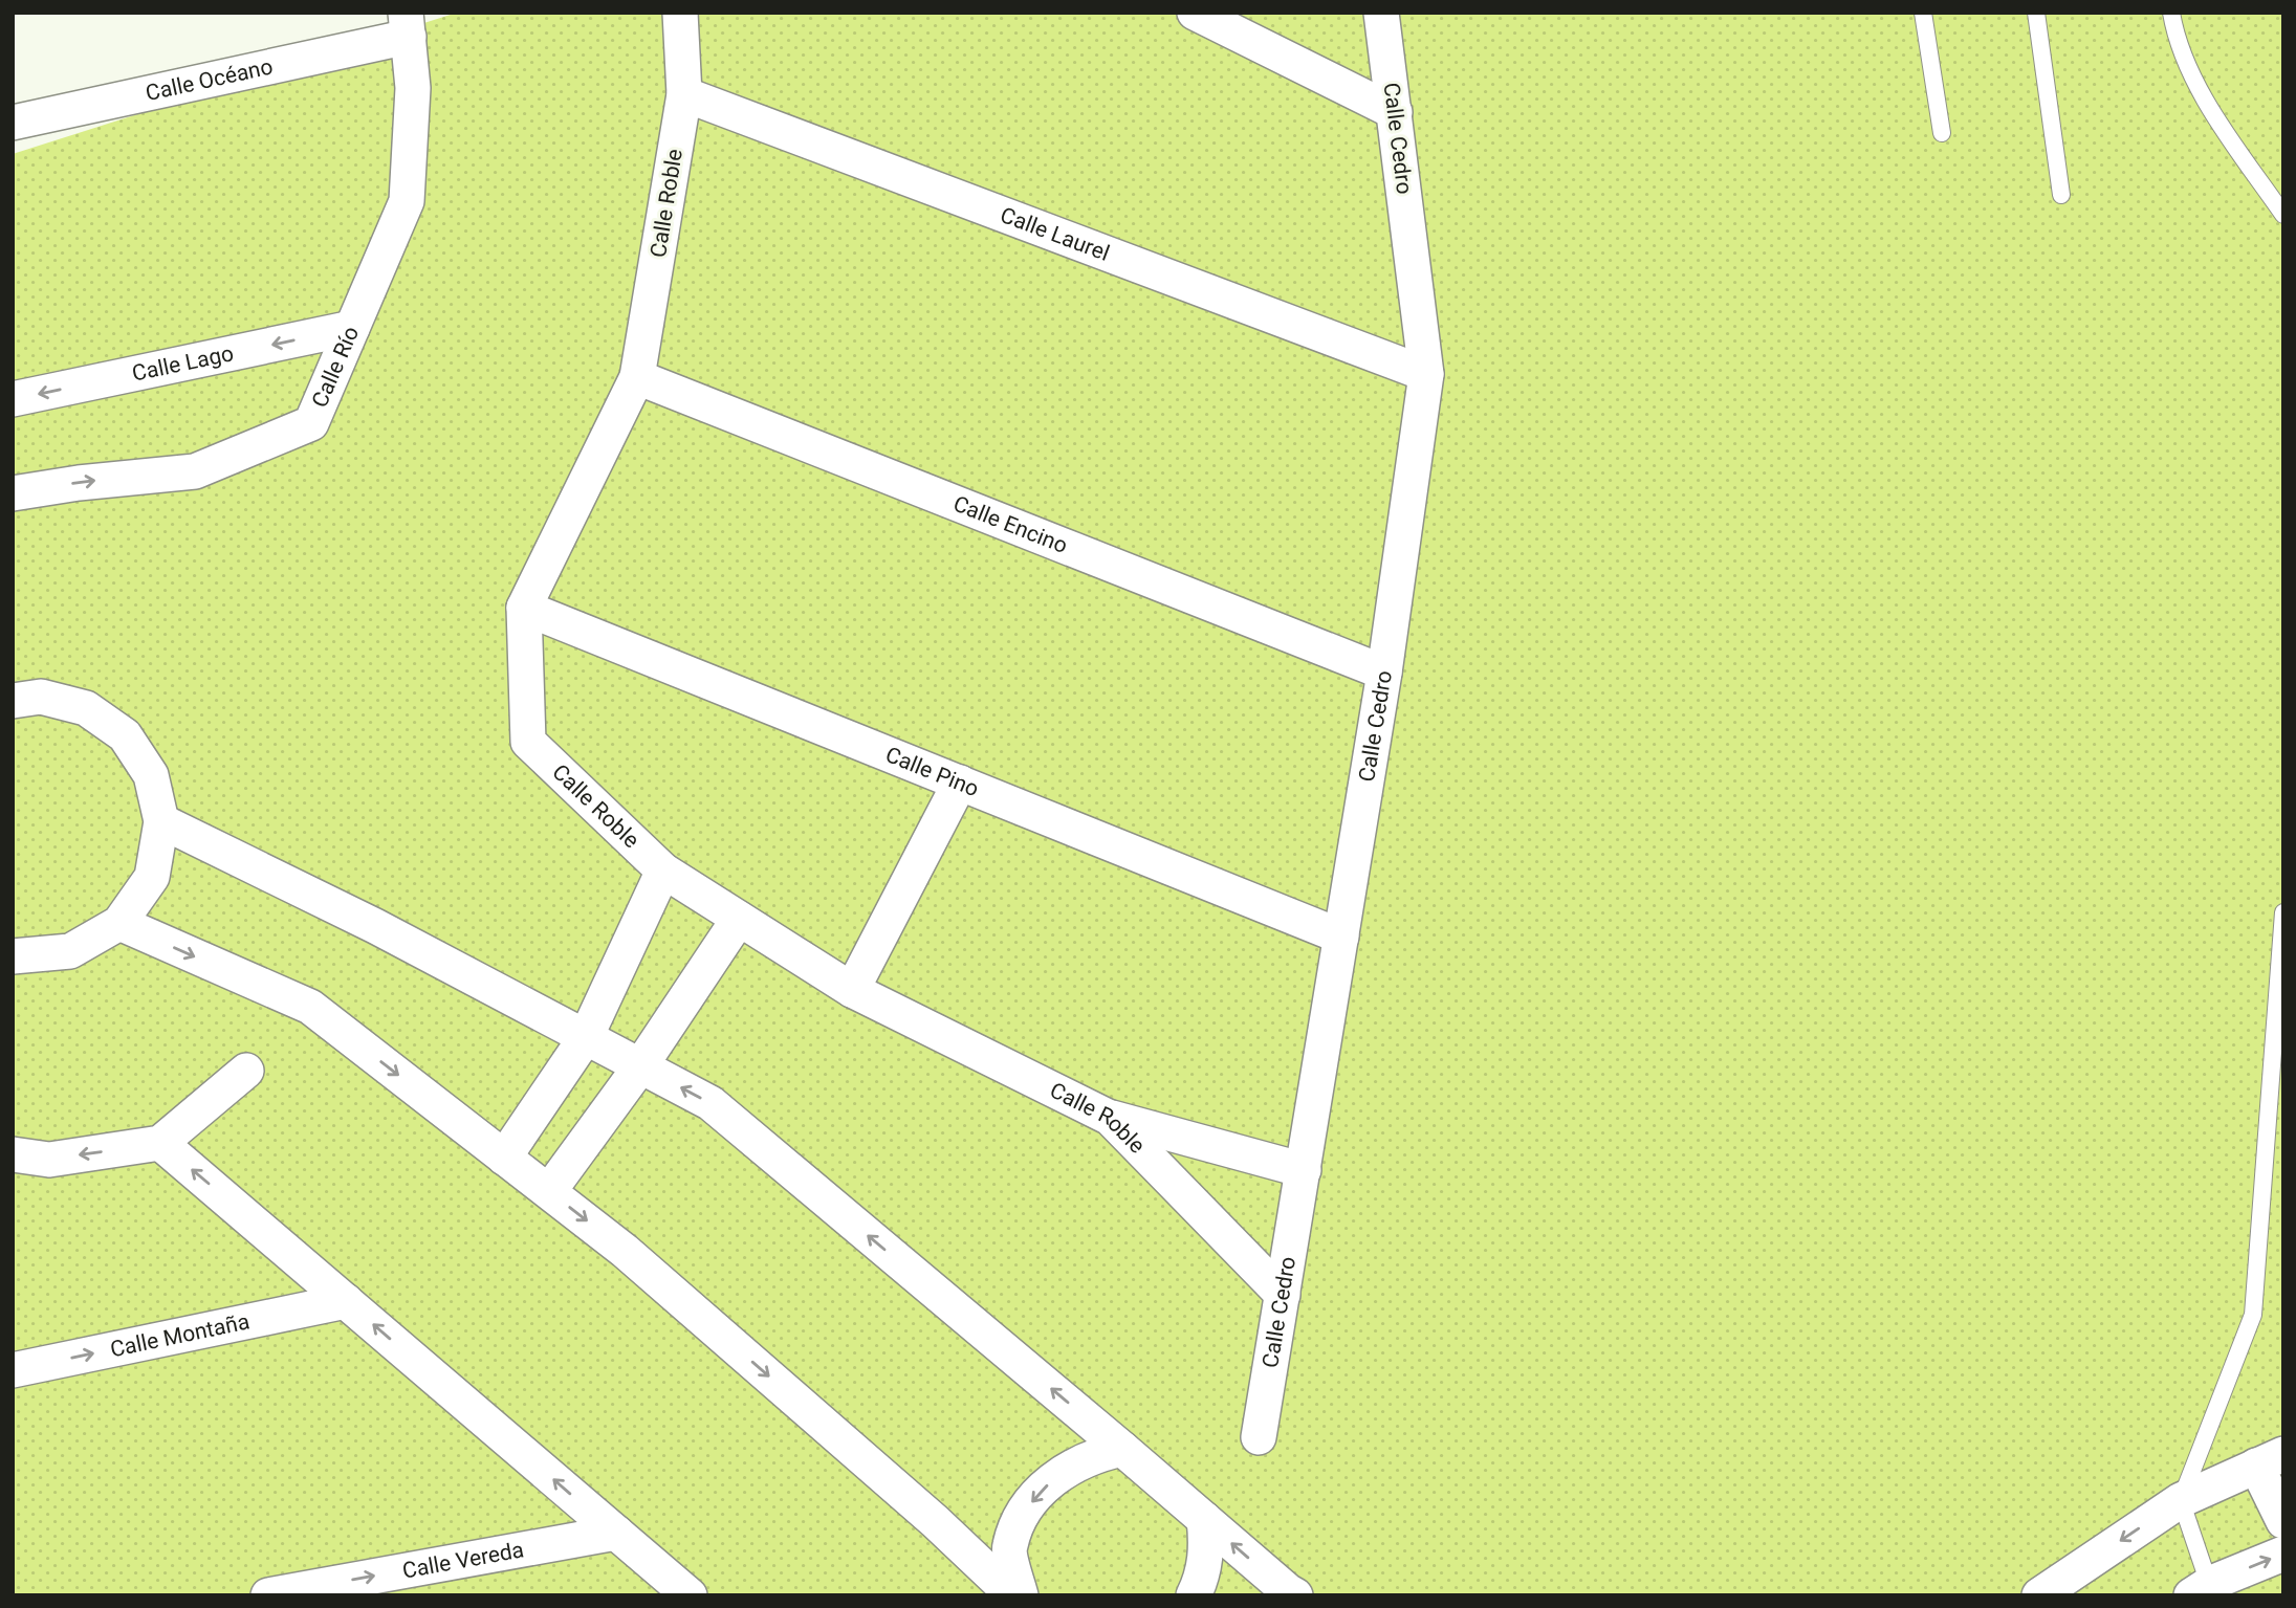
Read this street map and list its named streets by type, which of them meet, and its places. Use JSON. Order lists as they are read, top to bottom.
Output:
{
  "streets": {
    "street": [
      "Calle Océano",
      "Calle Cedro",
      "Calle Roble",
      "Calle Laurel",
      "Calle Lago",
      "Calle Río",
      "Calle Encino",
      "Calle Pino",
      "Calle Montaña",
      "Calle Vereda"
    ]
  },
  "crossings": [
    ["Calle Océano", "Calle Río"],
    ["Calle Cedro", "Calle Roble"],
    ["Calle Cedro", "Calle Laurel"],
    ["Calle Cedro", "Calle Encino"],
    ["Calle Cedro", "Calle Pino"],
    ["Calle Roble", "Calle Laurel"],
    ["Calle Roble", "Calle Encino"],
    ["Calle Roble", "Calle Pino"],
    ["Calle Lago", "Calle Río"]
  ],
  "one_way": ["Calle Lago", "Calle Río", "Calle Vereda"]
}
